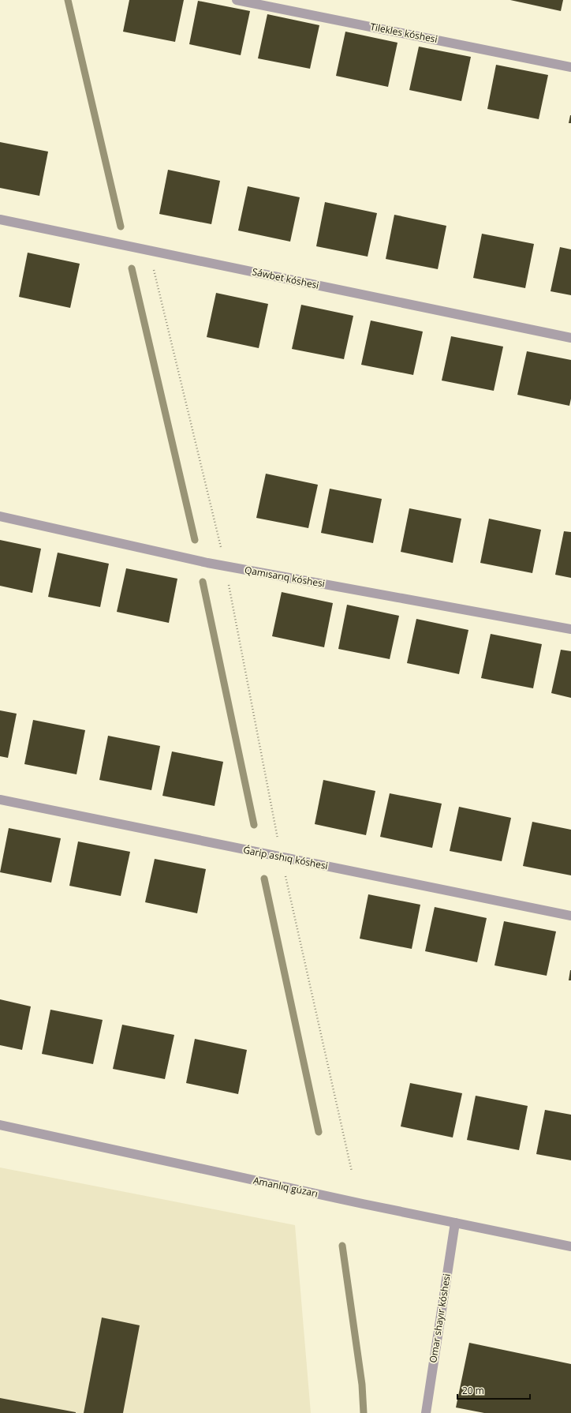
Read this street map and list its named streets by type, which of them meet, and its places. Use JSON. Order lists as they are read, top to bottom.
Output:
{
  "streets": {
    "street": [
      "Tilekles kóshesi",
      "Sáwbet kóshesi",
      "Qamısarıq kóshesi",
      "Ǵarip ashıq kóshesi",
      "Amanlıq gúzarı",
      "Omar shayır kóshesi"
    ]
  },
  "crossings": [
    ["Amanlıq gúzarı", "Omar shayır kóshesi"]
  ],
  "scale_bar": "20 m"
}
